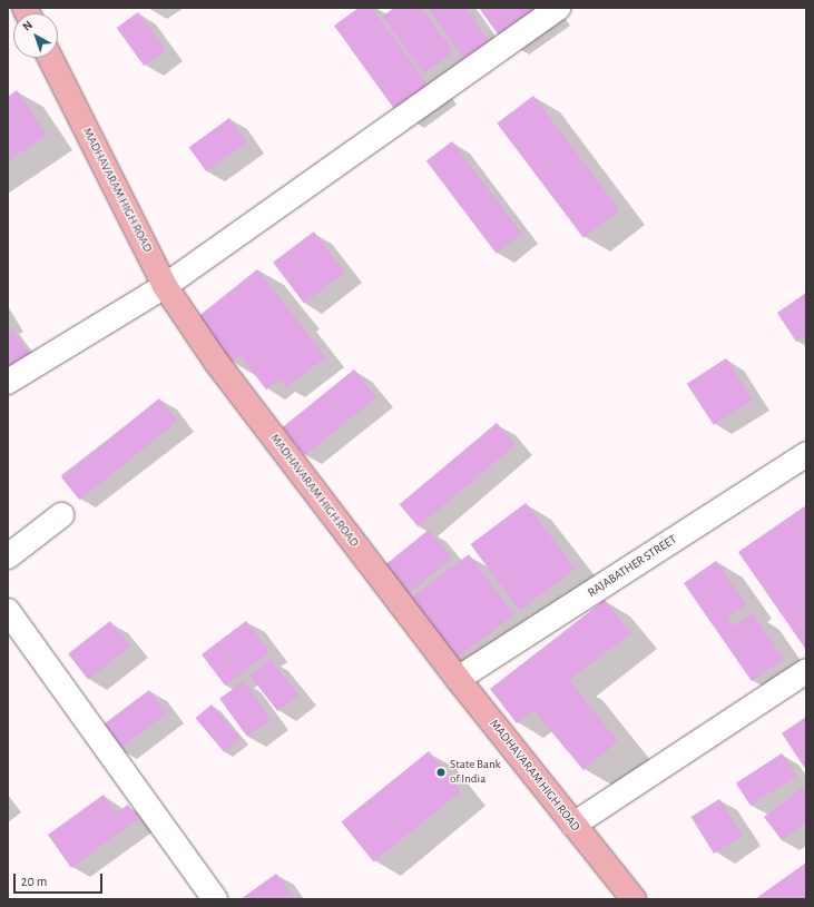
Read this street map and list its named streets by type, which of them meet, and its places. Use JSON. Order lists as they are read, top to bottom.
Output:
{
  "streets": {
    "main road": ["MADHAVARAM HIGH ROAD"],
    "street": ["RAJABATHER STREET"]
  },
  "crossings": [
    ["MADHAVARAM HIGH ROAD", "RAJABATHER STREET"]
  ],
  "places": ["State Bank of India"],
  "scale_bar": "20 m",
  "north": "top left"
}
